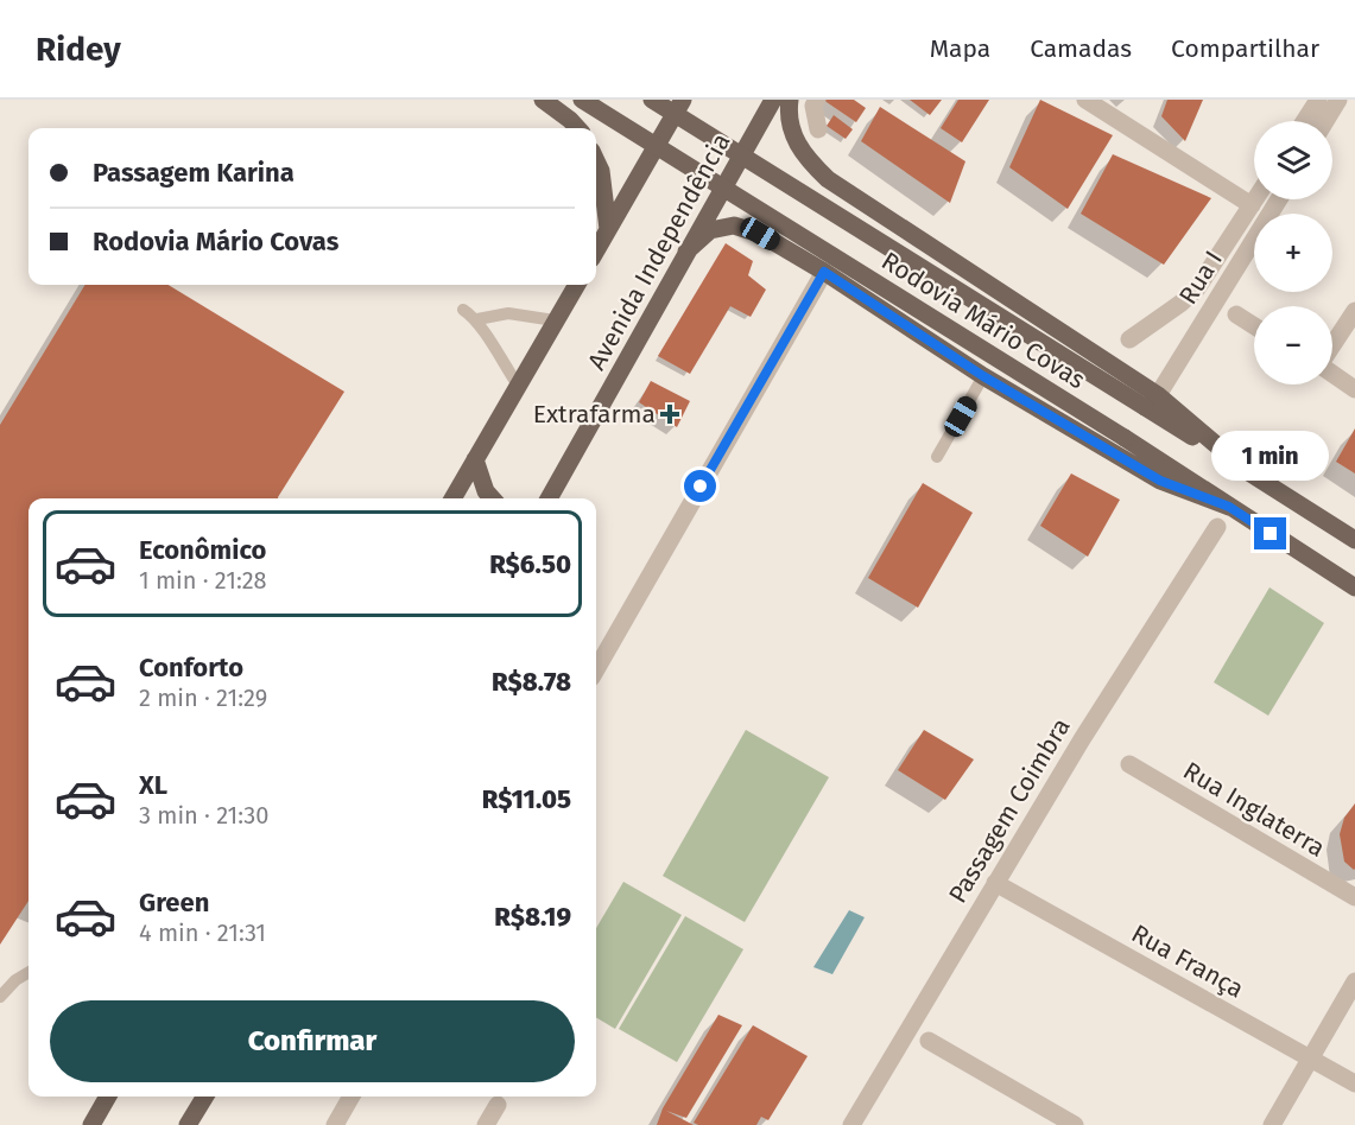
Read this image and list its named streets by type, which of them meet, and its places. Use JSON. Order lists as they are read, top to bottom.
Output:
{
  "streets": {
    "main road": ["Avenida Independência", "Rodovia Mário Covas"],
    "street": [
      "Rua I",
      "Rua Inglaterra",
      "Passagem Coimbra",
      "Rua França"
    ]
  },
  "crossings": [
    ["Rua I", "Rodovia Mário Covas"],
    ["Passagem Coimbra", "Rua França"]
  ],
  "places": {
    "health": ["Extrafarma"]
  },
  "page": {
    "header": "Ridey",
    "nav": ["Mapa", "Camadas", "Compartilhar"],
    "map_buttons": ["+", "−"],
    "banner": ["Passagem Karina", "Rodovia Mário Covas"],
    "bubble": "1 min",
    "list": [
      {
        "name": "Econômico",
        "note": "1 min · 21:28",
        "value": "R$6.50"
      },
      {
        "name": "Conforto",
        "note": "2 min · 21:29",
        "value": "R$8.78"
      },
      {
        "name": "XL",
        "note": "3 min · 21:30",
        "value": "R$11.05"
      },
      {
        "name": "Green",
        "note": "4 min · 21:31",
        "value": "R$8.19"
      }
    ],
    "buttons": "Confirmar"
  }
}
